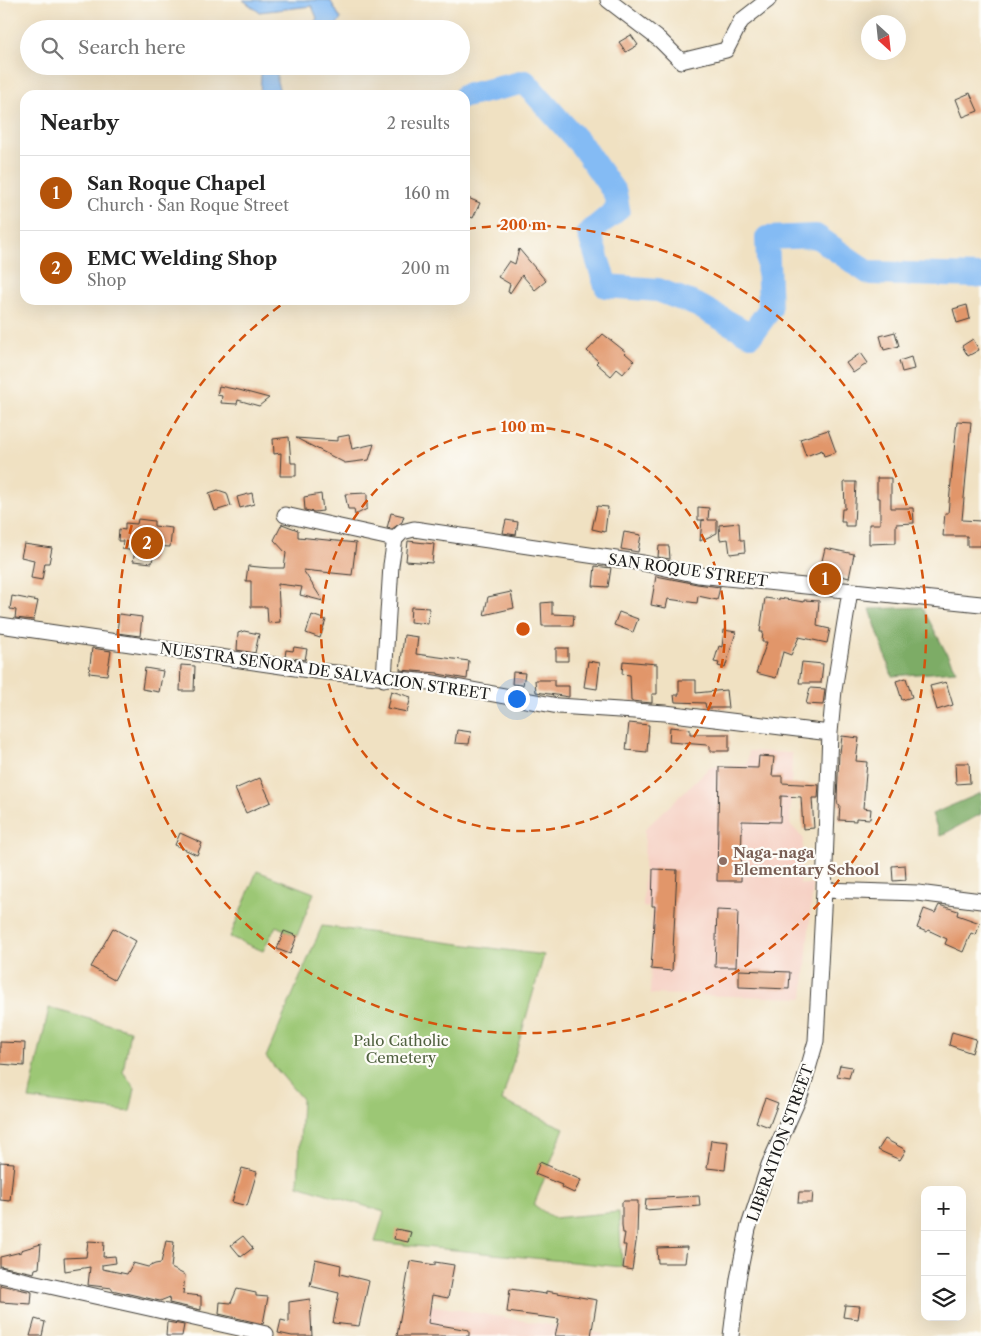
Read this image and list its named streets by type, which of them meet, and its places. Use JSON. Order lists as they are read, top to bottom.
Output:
{
  "streets": {
    "street": ["SAN ROQUE STREET", "NUESTRA SEÑORA DE SALVACION STREET", "LIBERATION STREET"]
  },
  "crossings": [
    ["SAN ROQUE STREET", "LIBERATION STREET"],
    ["NUESTRA SEÑORA DE SALVACION STREET", "LIBERATION STREET"]
  ],
  "parks": ["Palo Catholic Cemetery"],
  "places": ["Naga-naga Elementary School"],
  "north": "bottom right",
  "page": {
    "search": "Search here",
    "heading": ["Nearby", "2 results"],
    "list": [
      {
        "mark": "1",
        "name": "San Roque Chapel",
        "note": "Church · San Roque Street",
        "value": "160 m"
      },
      {
        "mark": "2",
        "name": "EMC Welding Shop",
        "note": "Shop",
        "value": "200 m"
      }
    ],
    "pins": ["2", "1"],
    "map_buttons": ["+", "−"]
  },
  "rings": ["200 m", "100 m"]
}
